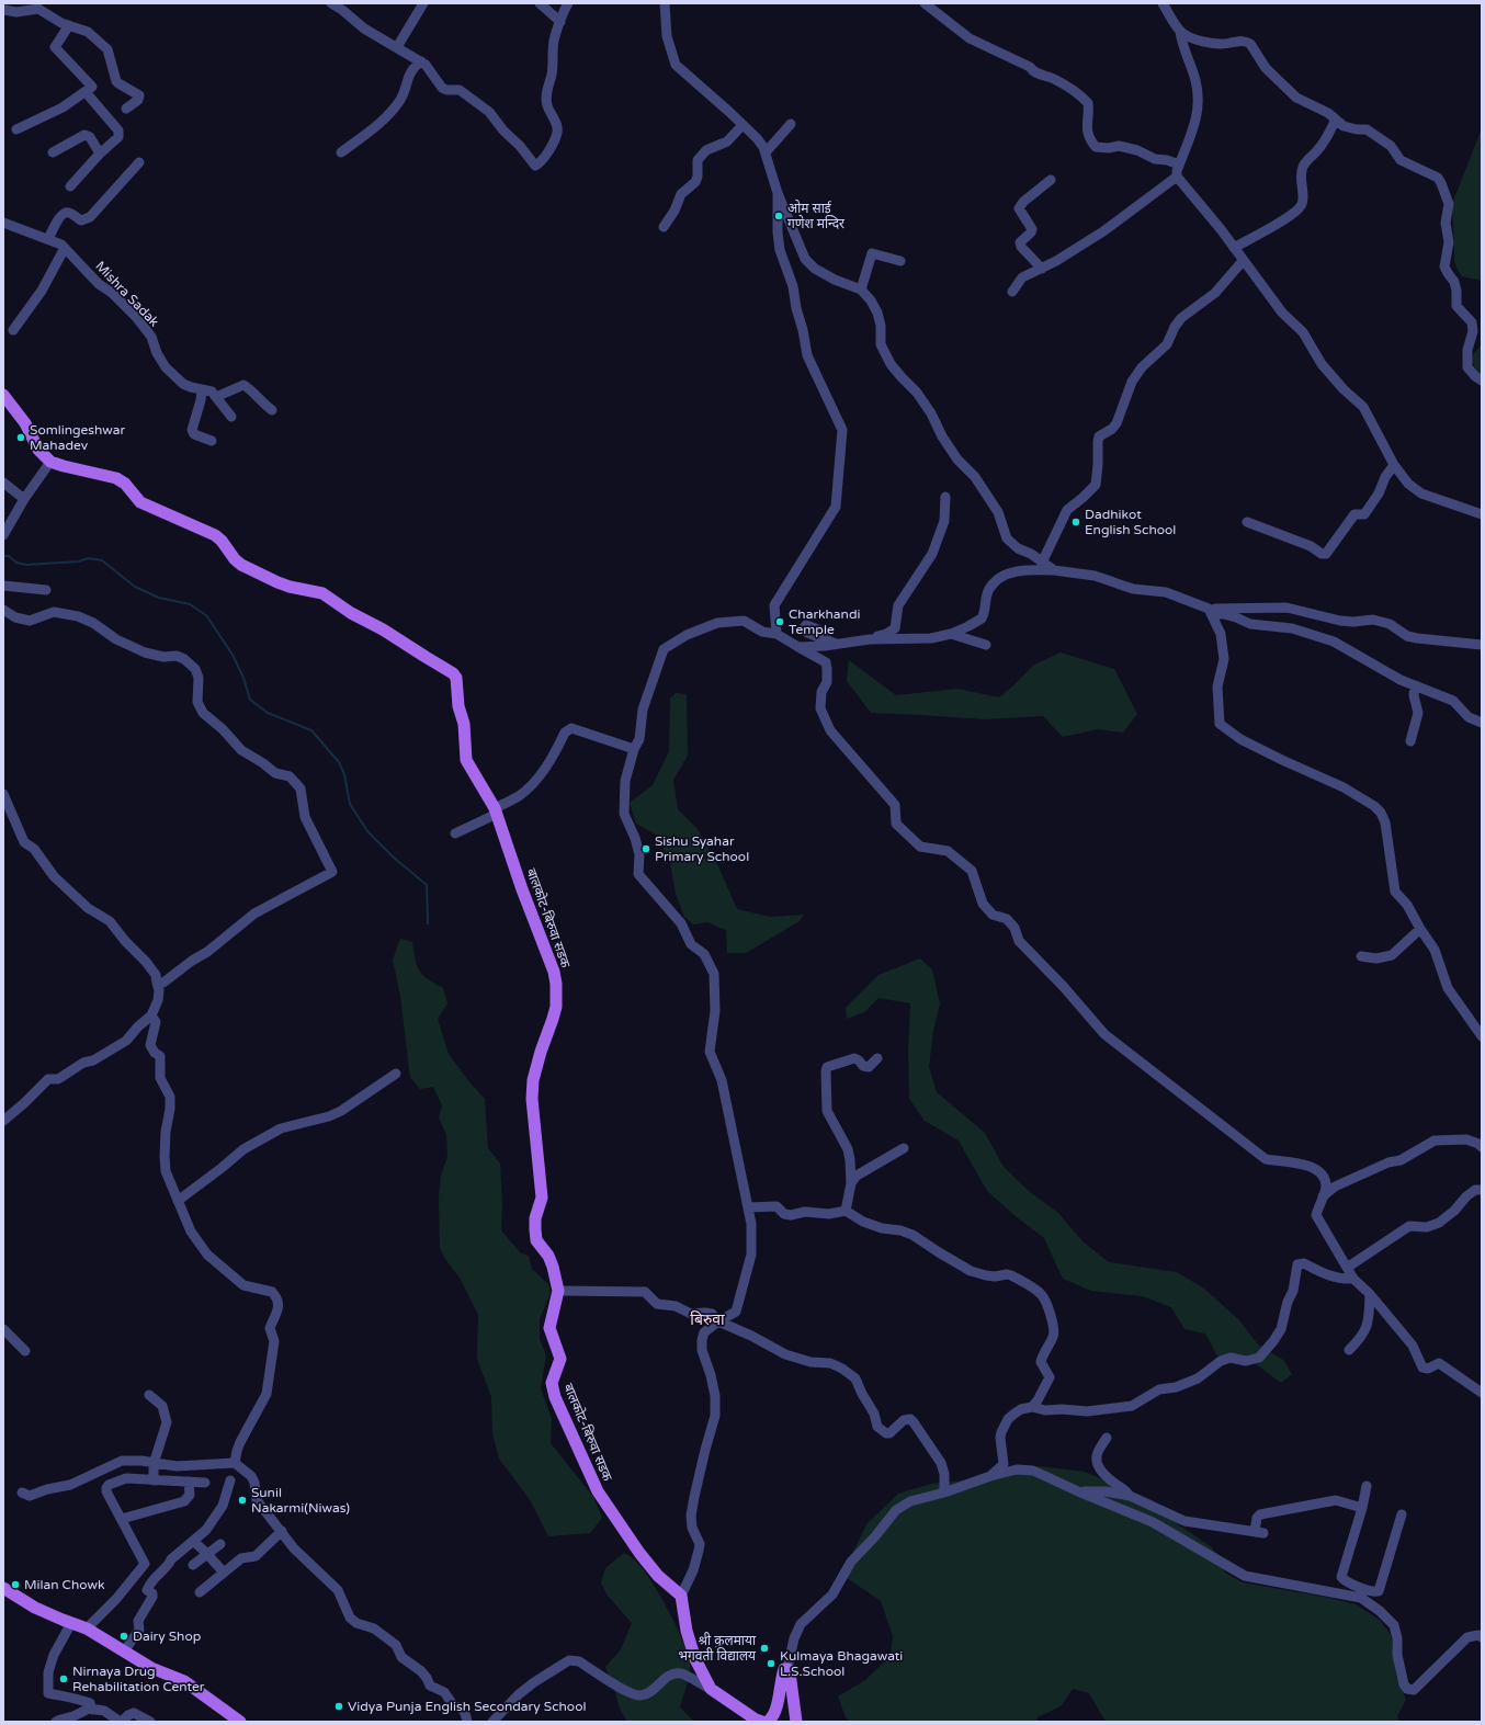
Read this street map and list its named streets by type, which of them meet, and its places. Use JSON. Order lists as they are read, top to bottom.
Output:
{
  "streets": {
    "main road": ["बालकोट-बिरुवा सडक"],
    "street": ["Mishra Sadak"]
  },
  "districts": ["बिरुवा"],
  "places": [
    "ओम साई गणेश मन्दिर",
    "Somlingeshwar Mahadev",
    "Dadhikot English School",
    "Charkhandi Temple",
    "Sishu Syahar Primary School",
    "Sunil Nakarmi(Niwas)",
    "Milan Chowk",
    "Dairy Shop",
    "श्री कुलमाया भगवती विद्यालय",
    "Kulmaya Bhagawati L.S.School",
    "Nirnaya Drug Rehabilitation Center",
    "Vidya Punja English Secondary School"
  ]
}
